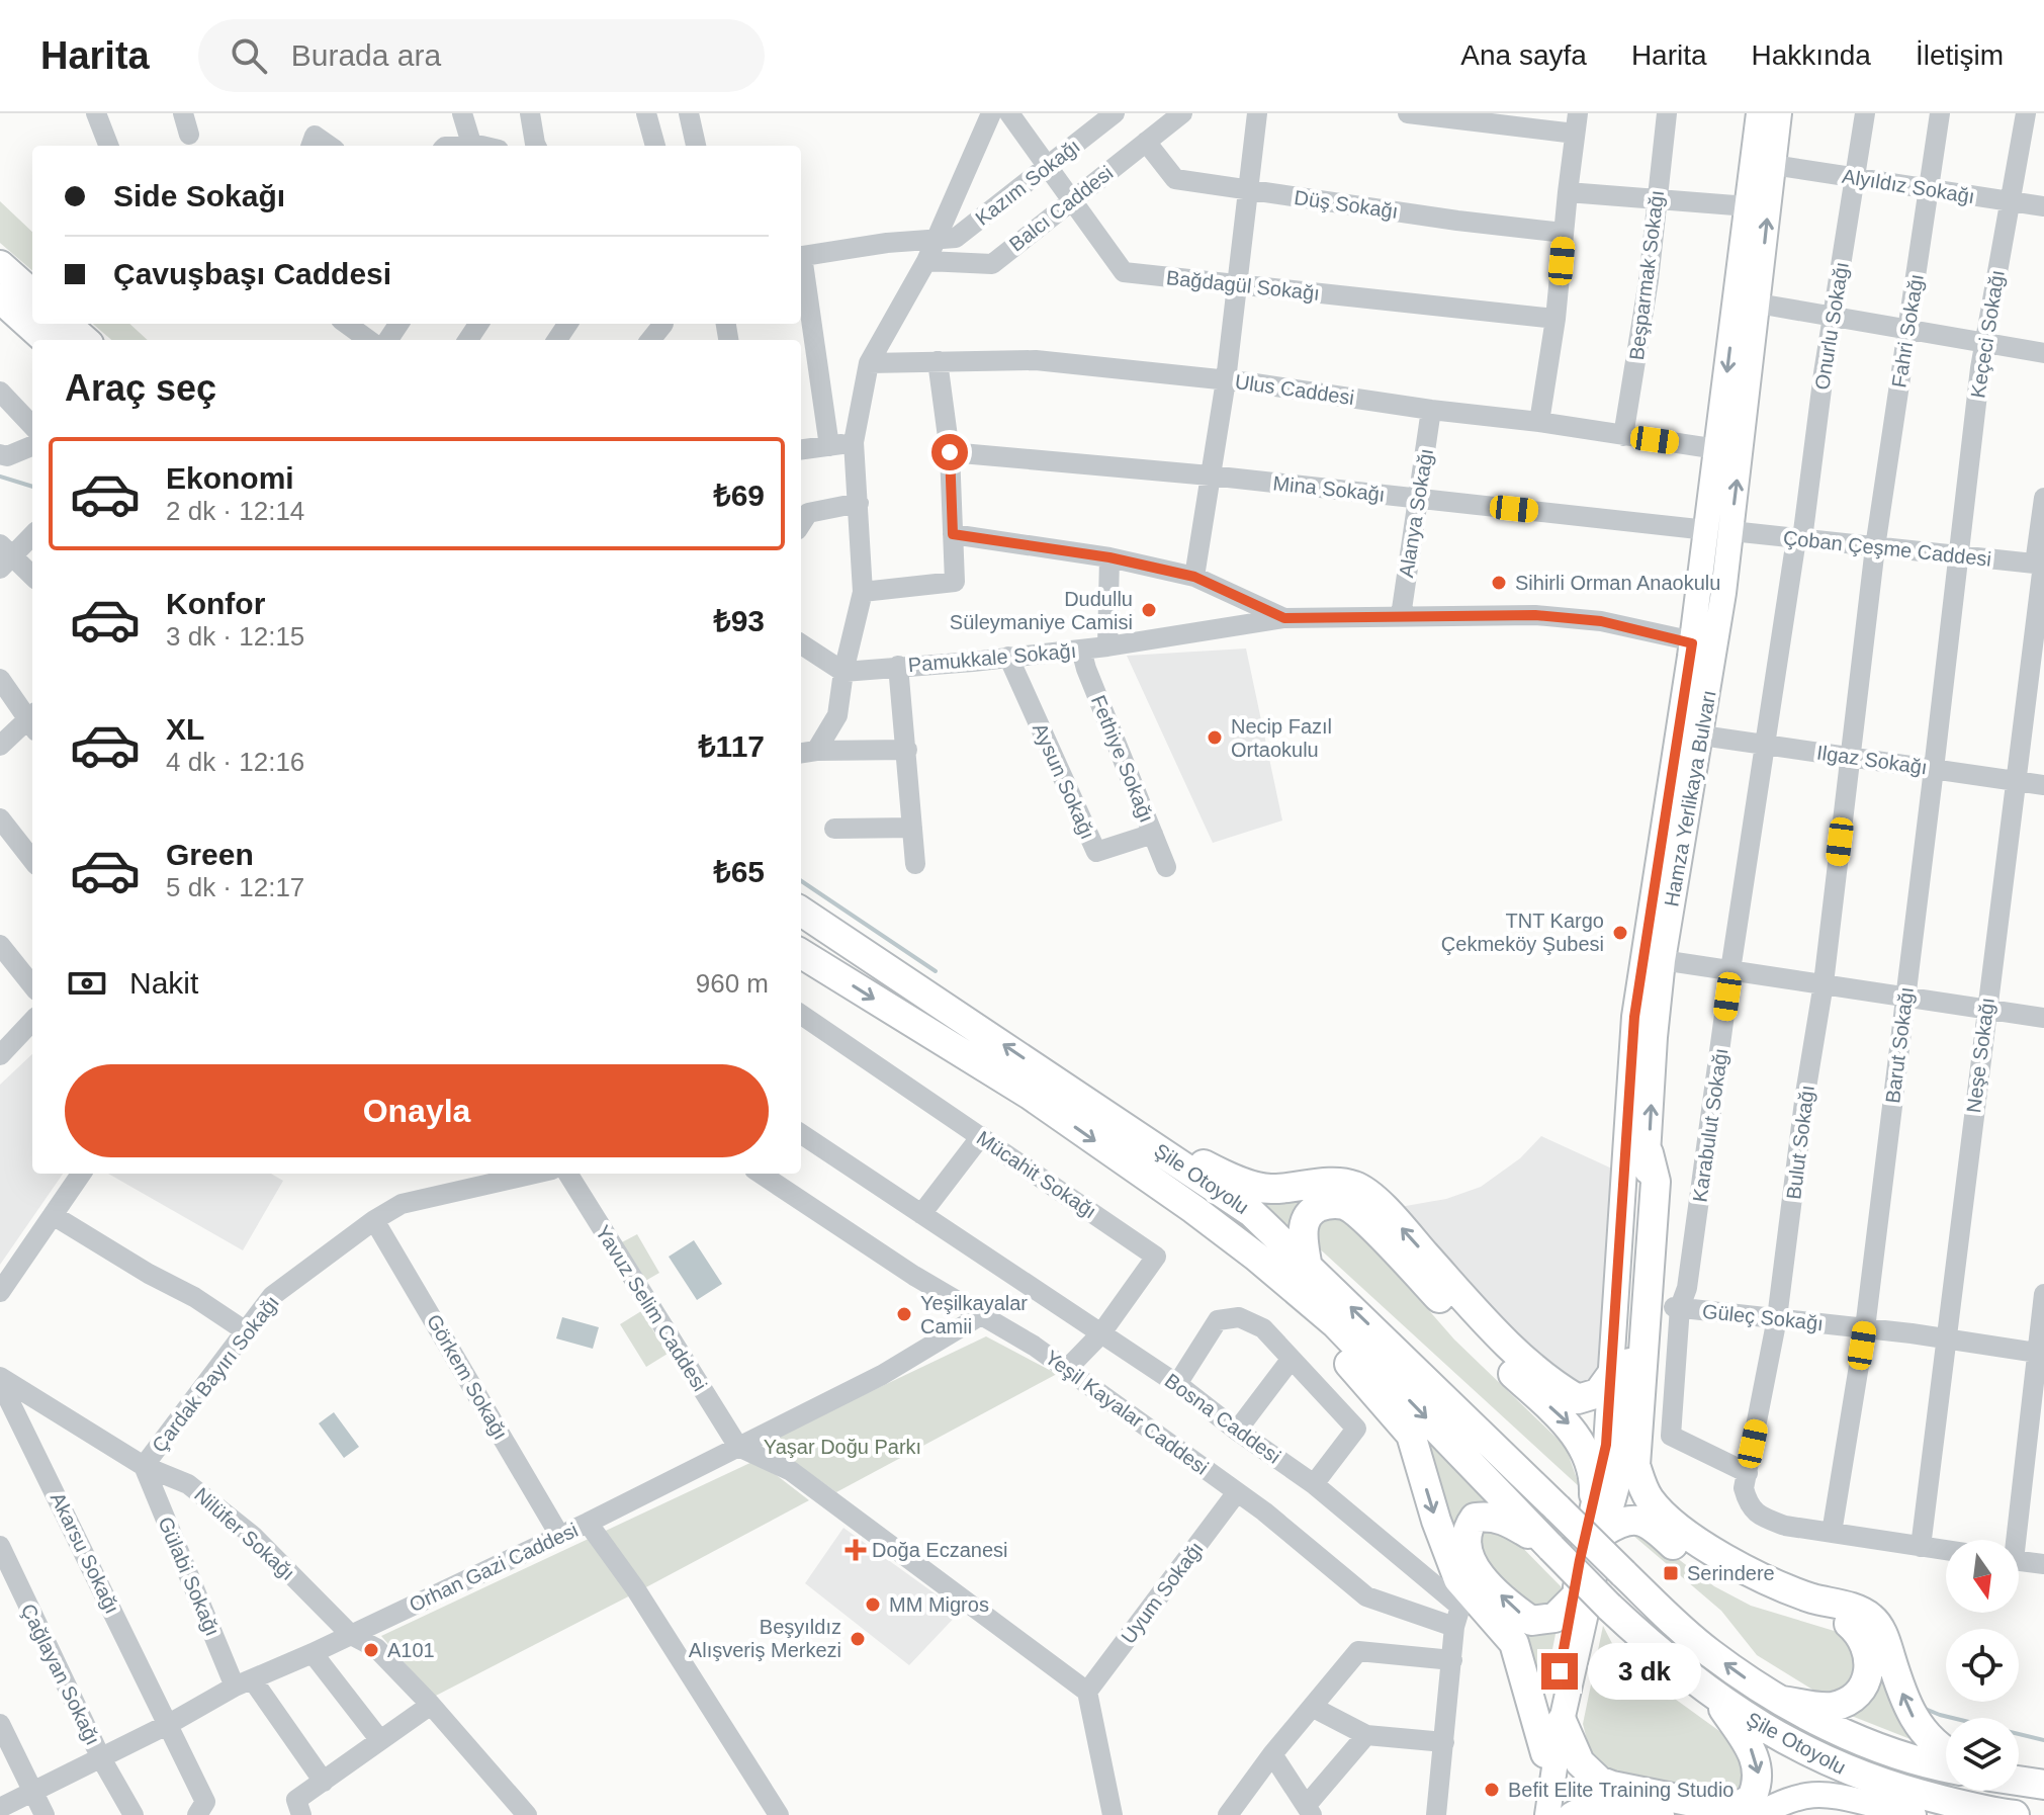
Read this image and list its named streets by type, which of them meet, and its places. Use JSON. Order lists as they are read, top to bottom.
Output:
{
  "streets": {
    "highway": ["Şile Otoyolu"],
    "main road": ["Hamza Yerlikaya Bulvarı"],
    "street": [
      "Kazım Sokağı",
      "Alyıldız Sokağı",
      "Düş Sokağı",
      "Balcı Caddesi",
      "Beşparmak Sokağı",
      "Bağdagül Sokağı",
      "Onurlu Sokağı",
      "Fahri Sokağı",
      "Keçeci Sokağı",
      "Ulus Caddesi",
      "Mina Sokağı",
      "Alanya Sokağı",
      "Çoban Çeşme Caddesi",
      "Pamukkale Sokağı",
      "Fethiye Sokağı",
      "Ilgaz Sokağı",
      "Aysun Sokağı",
      "Barut Sokağı",
      "Neşe Sokağı",
      "Karabulut Sokağı",
      "Bulut Sokağı",
      "Mücahit Sokağı",
      "Yavuz Selim Caddesi",
      "Güleç Sokağı",
      "Çardak Bayırı Sokağı",
      "Görkem Sokağı",
      "Yeşil Kayalar Caddesi",
      "Bosna Caddesi",
      "Nilüfer Sokağı",
      "Akarsu Sokağı",
      "Orhan Gazi Caddesi",
      "Gülabi Sokağı",
      "Uyum Sokağı",
      "Çağlayan Sokağı"
    ]
  },
  "crossings": [
    ["Kazım Sokağı", "Bağdagül Sokağı"],
    ["Alyıldız Sokağı", "Onurlu Sokağı"],
    ["Alyıldız Sokağı", "Fahri Sokağı"],
    ["Alyıldız Sokağı", "Keçeci Sokağı"],
    ["Alyıldız Sokağı", "Hamza Yerlikaya Bulvarı"],
    ["Düş Sokağı", "Balcı Caddesi"],
    ["Balcı Caddesi", "Bağdagül Sokağı"],
    ["Beşparmak Sokağı", "Ulus Caddesi"],
    ["Onurlu Sokağı", "Çoban Çeşme Caddesi"],
    ["Onurlu Sokağı", "Karabulut Sokağı"],
    ["Fahri Sokağı", "Çoban Çeşme Caddesi"],
    ["Fahri Sokağı", "Bulut Sokağı"],
    ["Keçeci Sokağı", "Çoban Çeşme Caddesi"],
    ["Keçeci Sokağı", "Barut Sokağı"],
    ["Ulus Caddesi", "Alanya Sokağı"],
    ["Ulus Caddesi", "Hamza Yerlikaya Bulvarı"],
    ["Mina Sokağı", "Alanya Sokağı"],
    ["Mina Sokağı", "Çoban Çeşme Caddesi"],
    ["Mina Sokağı", "Hamza Yerlikaya Bulvarı"],
    ["Alanya Sokağı", "Pamukkale Sokağı"],
    ["Çoban Çeşme Caddesi", "Hamza Yerlikaya Bulvarı"],
    ["Çoban Çeşme Caddesi", "Barut Sokağı"],
    ["Çoban Çeşme Caddesi", "Neşe Sokağı"],
    ["Çoban Çeşme Caddesi", "Karabulut Sokağı"],
    ["Çoban Çeşme Caddesi", "Bulut Sokağı"],
    ["Pamukkale Sokağı", "Fethiye Sokağı"],
    ["Pamukkale Sokağı", "Aysun Sokağı"],
    ["Pamukkale Sokağı", "Hamza Yerlikaya Bulvarı"],
    ["Fethiye Sokağı", "Aysun Sokağı"],
    ["Ilgaz Sokağı", "Hamza Yerlikaya Bulvarı"],
    ["Ilgaz Sokağı", "Barut Sokağı"],
    ["Ilgaz Sokağı", "Neşe Sokağı"],
    ["Ilgaz Sokağı", "Karabulut Sokağı"],
    ["Ilgaz Sokağı", "Bulut Sokağı"],
    ["Barut Sokağı", "Bulut Sokağı"],
    ["Barut Sokağı", "Güleç Sokağı"],
    ["Neşe Sokağı", "Bulut Sokağı"],
    ["Neşe Sokağı", "Güleç Sokağı"],
    ["Karabulut Sokağı", "Bulut Sokağı"],
    ["Karabulut Sokağı", "Güleç Sokağı"],
    ["Bulut Sokağı", "Güleç Sokağı"],
    ["Mücahit Sokağı", "Yeşil Kayalar Caddesi"],
    ["Mücahit Sokağı", "Bosna Caddesi"],
    ["Yavuz Selim Caddesi", "Orhan Gazi Caddesi"],
    ["Çardak Bayırı Sokağı", "Görkem Sokağı"],
    ["Çardak Bayırı Sokağı", "Nilüfer Sokağı"],
    ["Çardak Bayırı Sokağı", "Gülabi Sokağı"],
    ["Görkem Sokağı", "Orhan Gazi Caddesi"],
    ["Yeşil Kayalar Caddesi", "Bosna Caddesi"],
    ["Yeşil Kayalar Caddesi", "Orhan Gazi Caddesi"],
    ["Yeşil Kayalar Caddesi", "Uyum Sokağı"],
    ["Nilüfer Sokağı", "Akarsu Sokağı"],
    ["Nilüfer Sokağı", "Orhan Gazi Caddesi"],
    ["Nilüfer Sokağı", "Gülabi Sokağı"],
    ["Akarsu Sokağı", "Orhan Gazi Caddesi"],
    ["Orhan Gazi Caddesi", "Gülabi Sokağı"],
    ["Orhan Gazi Caddesi", "Çağlayan Sokağı"]
  ],
  "parks": ["Yaşar Doğu Parkı"],
  "places": {
    "other": [
      "Sihirli Orman Anaokulu",
      "Dudullu Süleymaniye Camisi",
      "Necip Fazıl Ortaokulu",
      "TNT Kargo Çekmeköy Şubesi",
      "Yeşilkayalar Camii",
      "MM Migros",
      "Beşyıldız Alışveriş Merkezi",
      "A101",
      "Befit Elite Training Studio"
    ],
    "health": ["Doğa Eczanesi"],
    "transit": ["Serindere"]
  },
  "north": "bottom",
  "page": {
    "header": "Harita",
    "search": "Burada ara",
    "nav": [
      "Ana sayfa",
      "Harita",
      "Hakkında",
      "İletişim"
    ],
    "banner": ["Side Sokağı", "Çavuşbaşı Caddesi"],
    "heading": "Araç seç",
    "list": [
      {
        "name": "Ekonomi",
        "note": "2 dk · 12:14",
        "value": "₺69"
      },
      {
        "name": "Konfor",
        "note": "3 dk · 12:15",
        "value": "₺93"
      },
      {
        "name": "XL",
        "note": "4 dk · 12:16",
        "value": "₺117"
      },
      {
        "name": "Green",
        "note": "5 dk · 12:17",
        "value": "₺65"
      }
    ],
    "pay": ["Nakit", "960 m"],
    "buttons": "Onayla",
    "bubble": "3 dk"
  }
}
